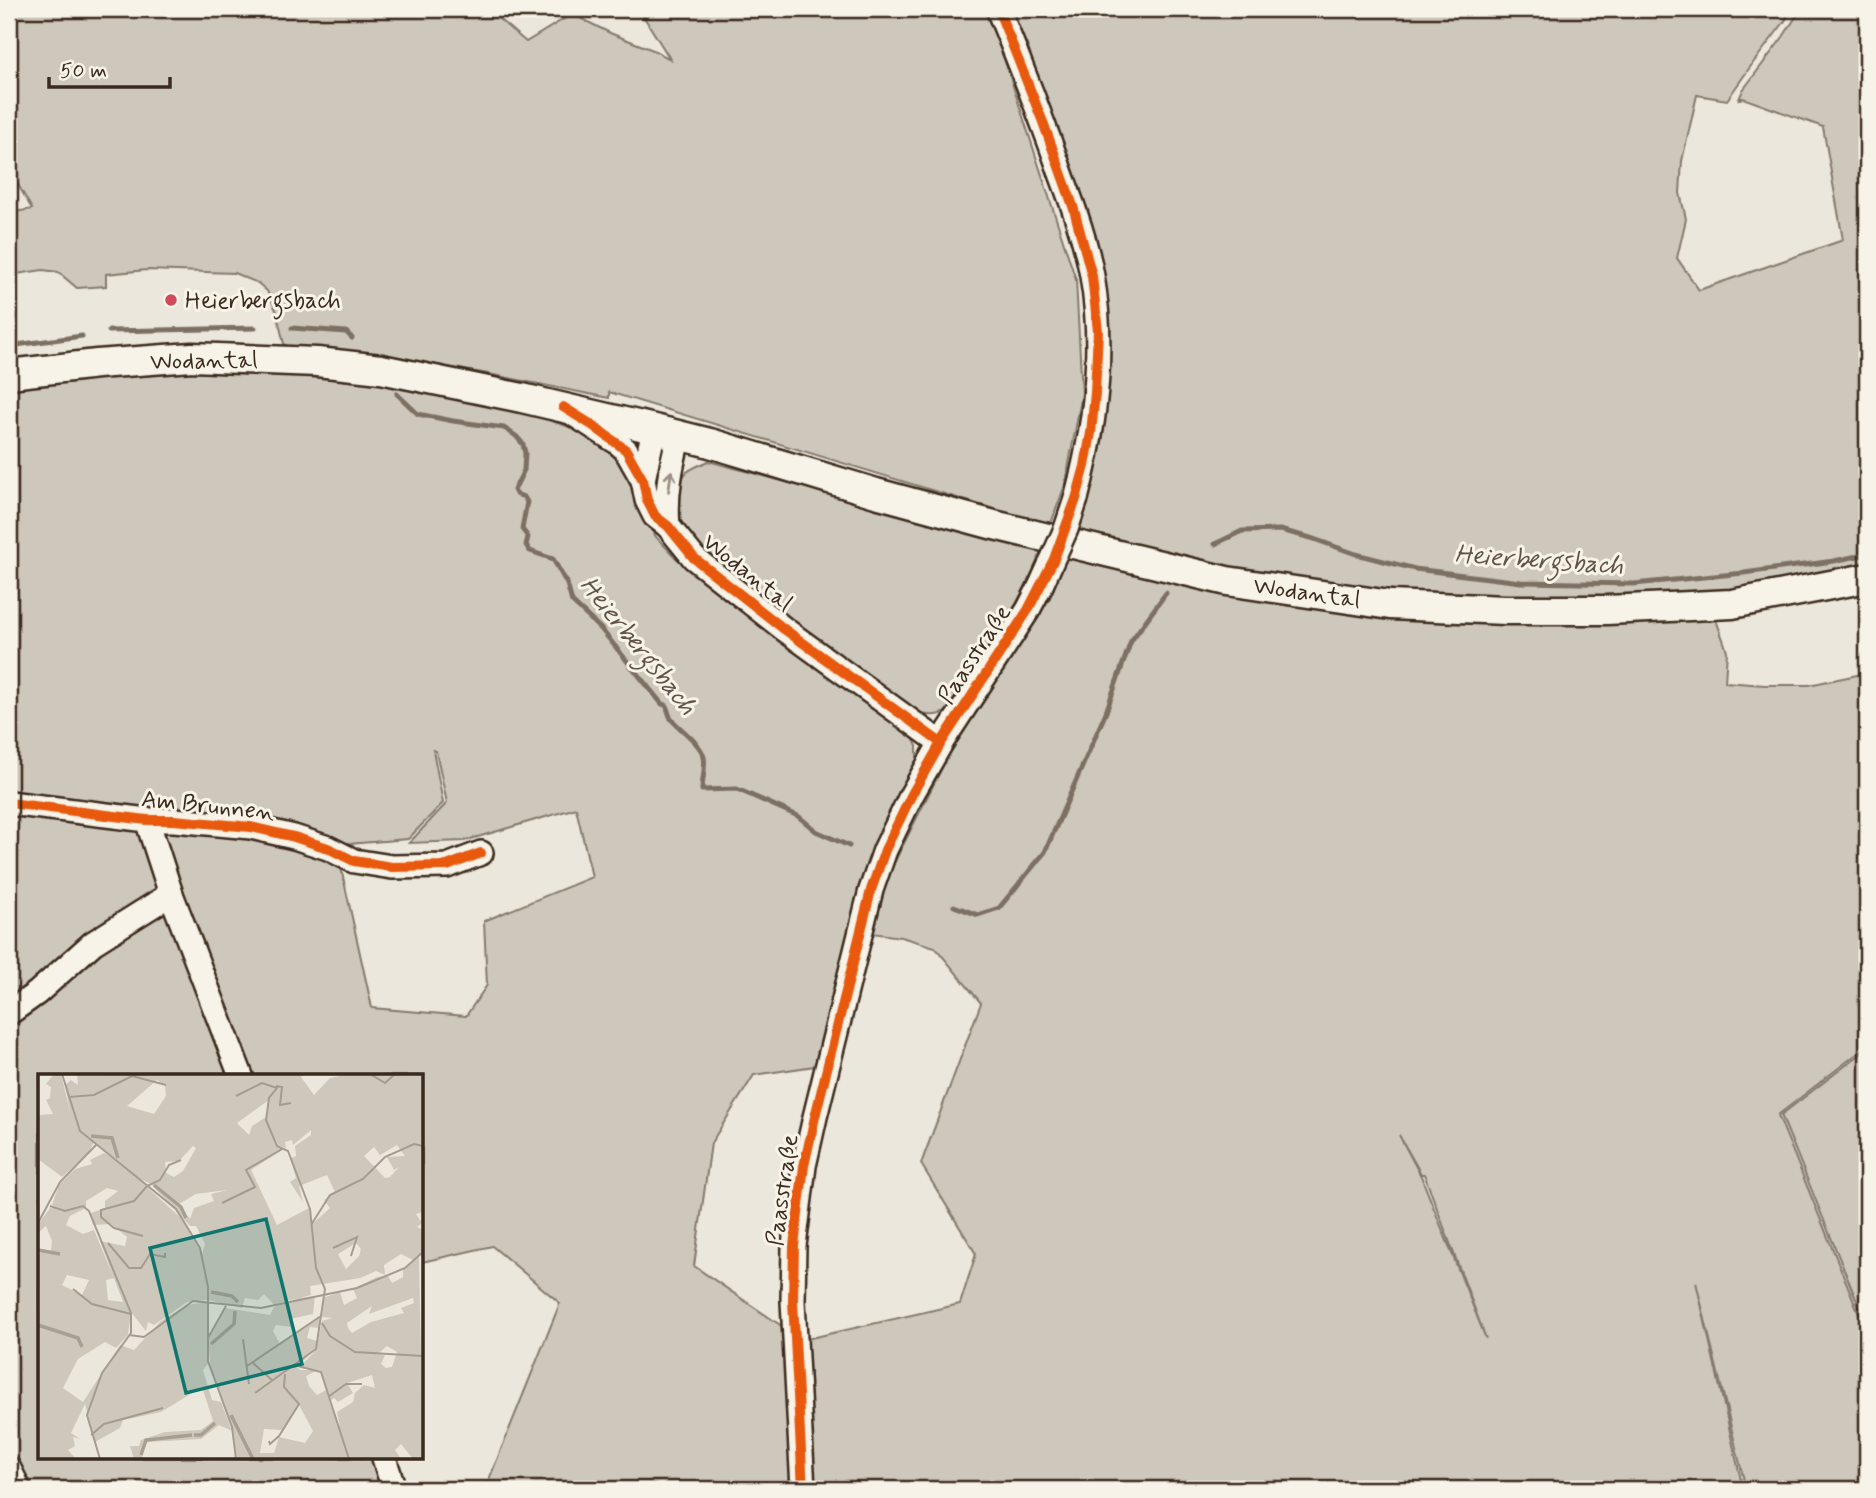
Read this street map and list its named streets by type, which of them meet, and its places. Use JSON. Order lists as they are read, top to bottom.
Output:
{
  "streets": {
    "main road": ["Wodantal"],
    "street": ["Paasstraße", "Am Brunnen"]
  },
  "crossings": [
    ["Wodantal", "Paasstraße"]
  ],
  "water": ["Heierbergsbach"],
  "places": ["Heierbergsbach"],
  "scale_bar": "50 m"
}
